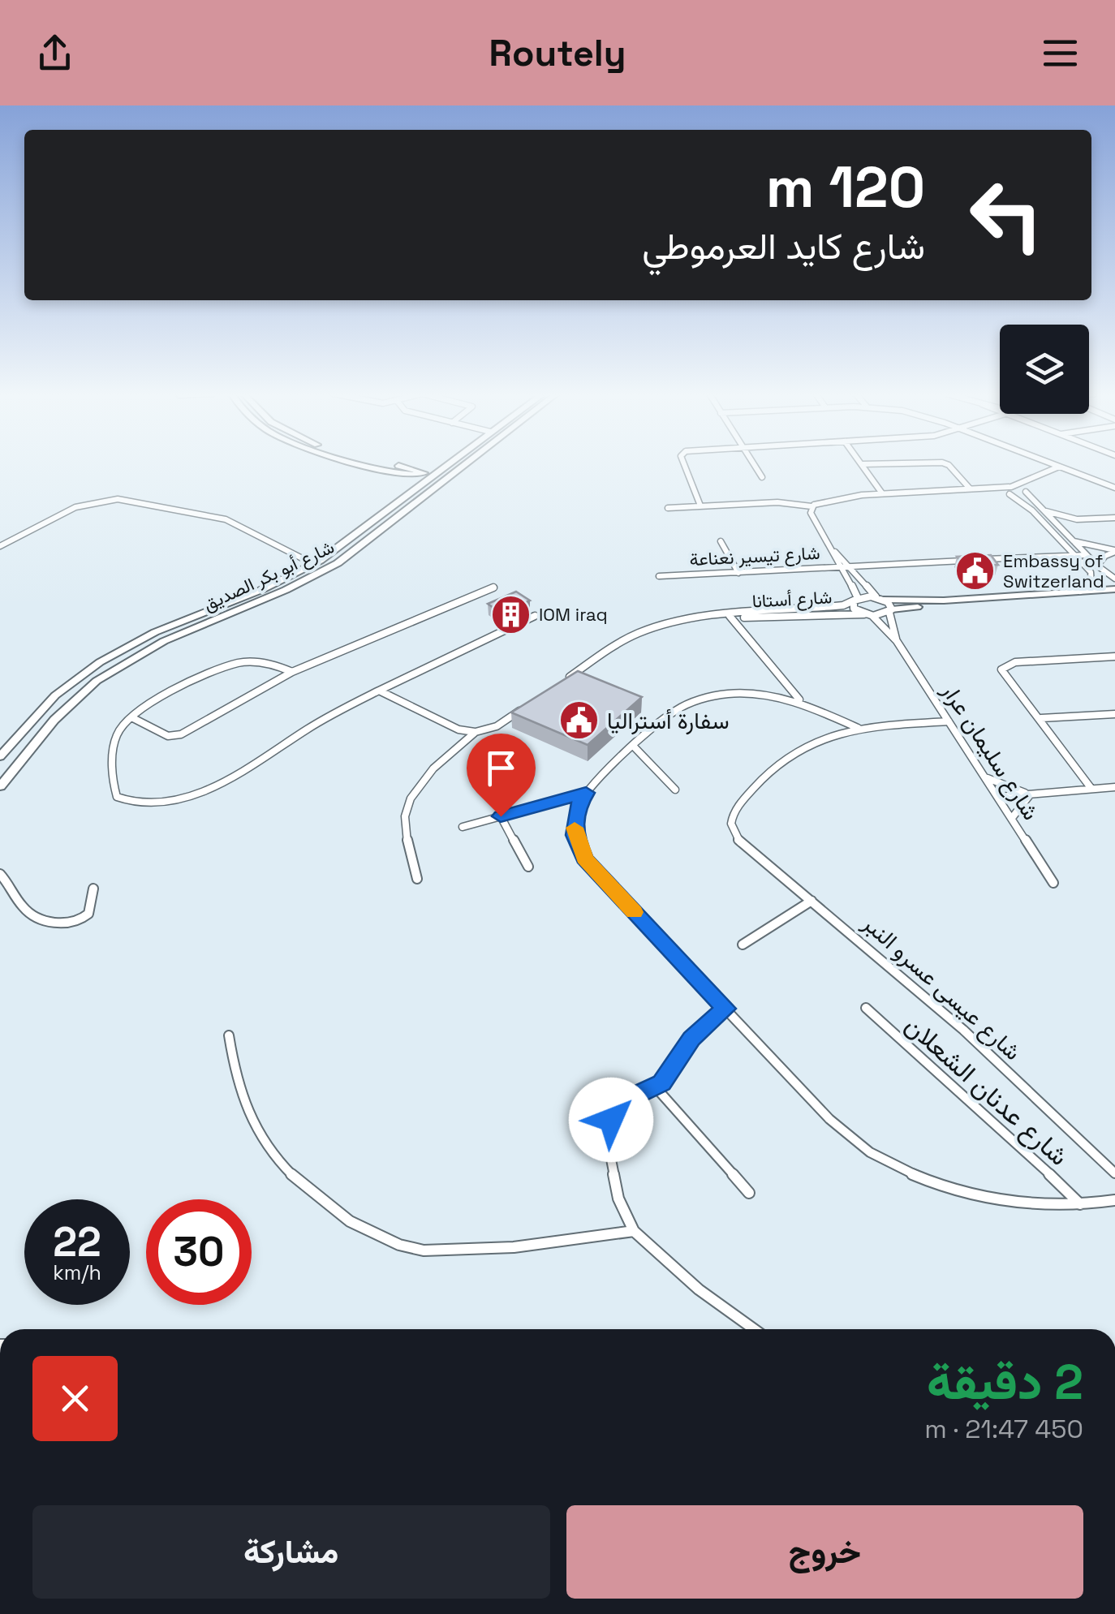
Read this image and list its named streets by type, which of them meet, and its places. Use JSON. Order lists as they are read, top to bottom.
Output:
{
  "streets": {
    "main road": ["شارع أبو بكر الصديق"],
    "street": [
      "شارع تيسير نعناعة",
      "شارع أستانا",
      "شارع سليمان عرار",
      "شارع عيسى عسرو النبر",
      "شارع عدنان الشعلان"
    ]
  },
  "crossings": [
    ["شارع أستانا", "شارع سليمان عرار"]
  ],
  "places": {
    "public building": ["Embassy of Switzerland", "سفارة أستراليا"],
    "building": ["IOM iraq"]
  },
  "page": {
    "header": "Routely",
    "turn": ["120 m", "شارع كايد العرموطي"],
    "speed": "22 km/h",
    "limit": "30",
    "heading": ["2 دقيقة", "450 m · 21:47"],
    "buttons": ["خروج", "مشاركة"]
  }
}
